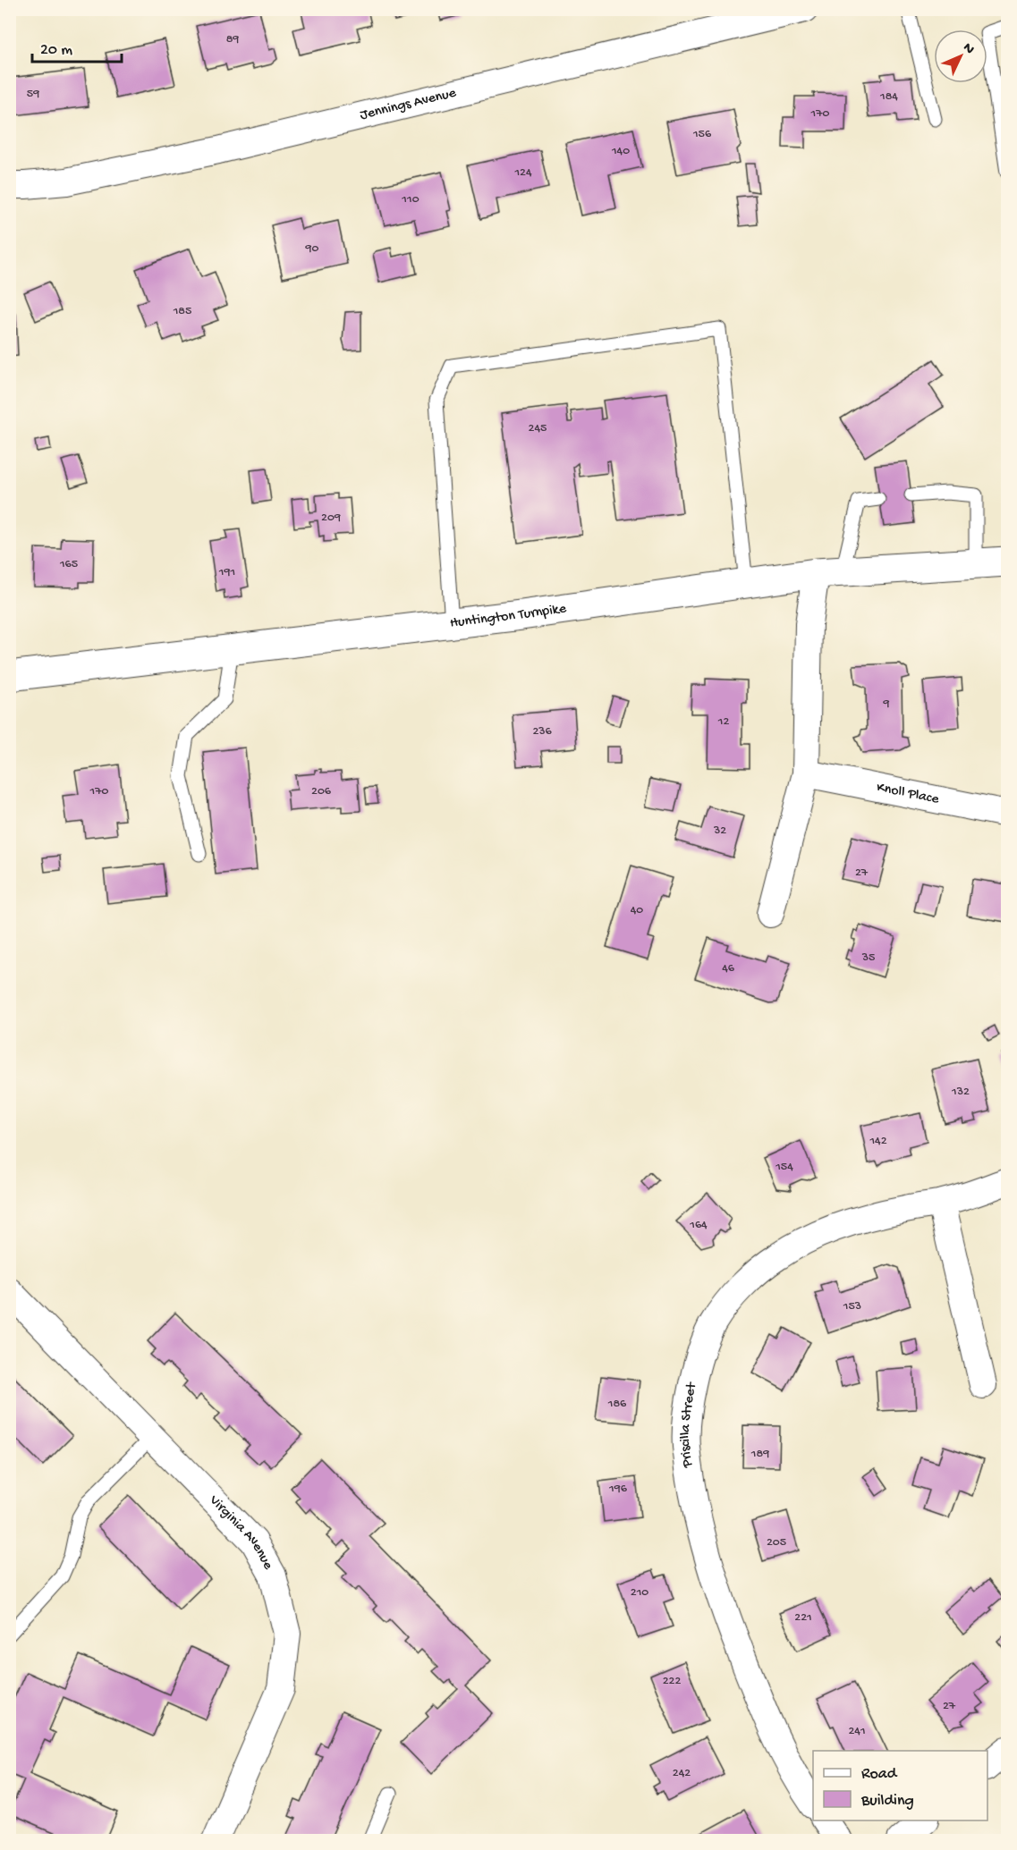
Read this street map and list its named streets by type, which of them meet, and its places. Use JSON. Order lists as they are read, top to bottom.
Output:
{
  "streets": {
    "main road": ["Huntington Turnpike"],
    "street": [
      "Jennings Avenue",
      "Knoll Place",
      "Priscilla Street",
      "Virginia Avenue"
    ]
  },
  "house_numbers": [
    "89",
    "59",
    "184",
    "170",
    "156",
    "140",
    "124",
    "110",
    "90",
    "185",
    "245",
    "209",
    "165",
    "191",
    "9",
    "12",
    "236",
    "170",
    "206",
    "32",
    "27",
    "40",
    "35",
    "46",
    "132",
    "142",
    "154",
    "164",
    "153",
    "186",
    "189",
    "196",
    "205",
    "210",
    "221",
    "222",
    "27",
    "241",
    "242"
  ],
  "legend": ["Road", "Building"],
  "scale_bar": "20 m",
  "north": "top right"
}
